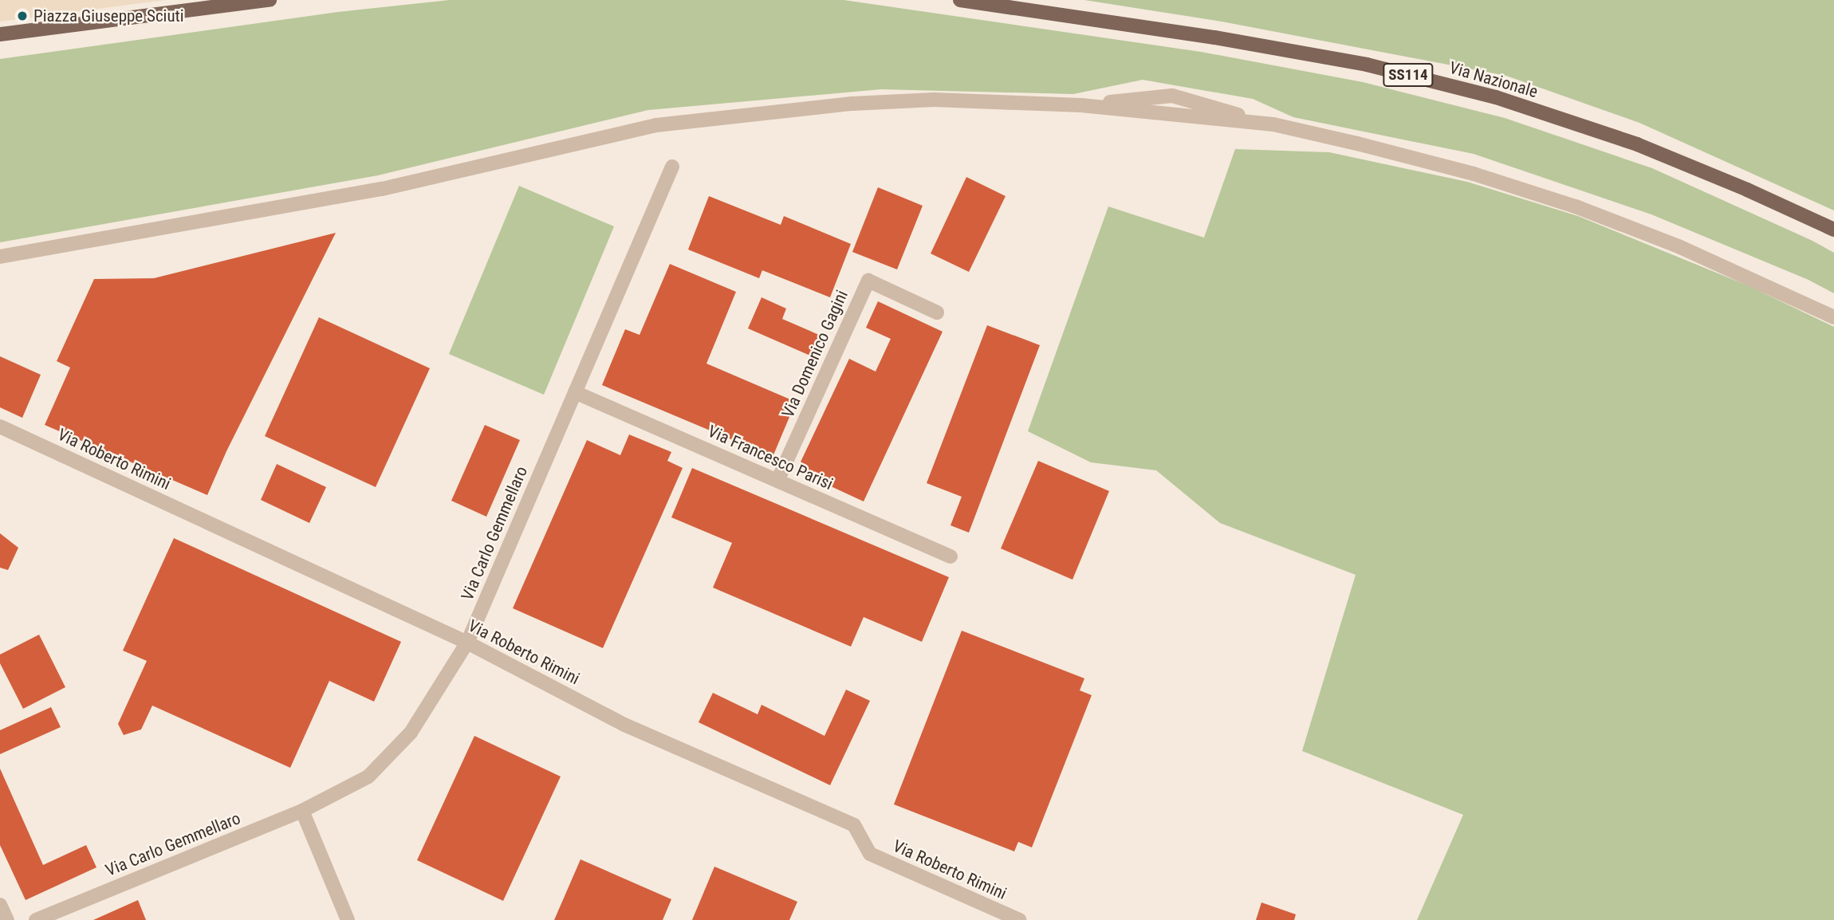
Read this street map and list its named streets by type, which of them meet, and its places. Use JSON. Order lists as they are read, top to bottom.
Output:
{
  "streets": {
    "main road": ["SS114", "Via Nazionale"],
    "street": [
      "Via Domenico Gagini",
      "Via Francesco Parisi",
      "Via Roberto Rimini",
      "Via Carlo Gemmellaro"
    ]
  },
  "crossings": [
    ["Via Domenico Gagini", "Via Francesco Parisi"],
    ["Via Francesco Parisi", "Via Carlo Gemmellaro"],
    ["Via Roberto Rimini", "Via Carlo Gemmellaro"]
  ],
  "places": ["Piazza Giuseppe Sciuti"]
}
